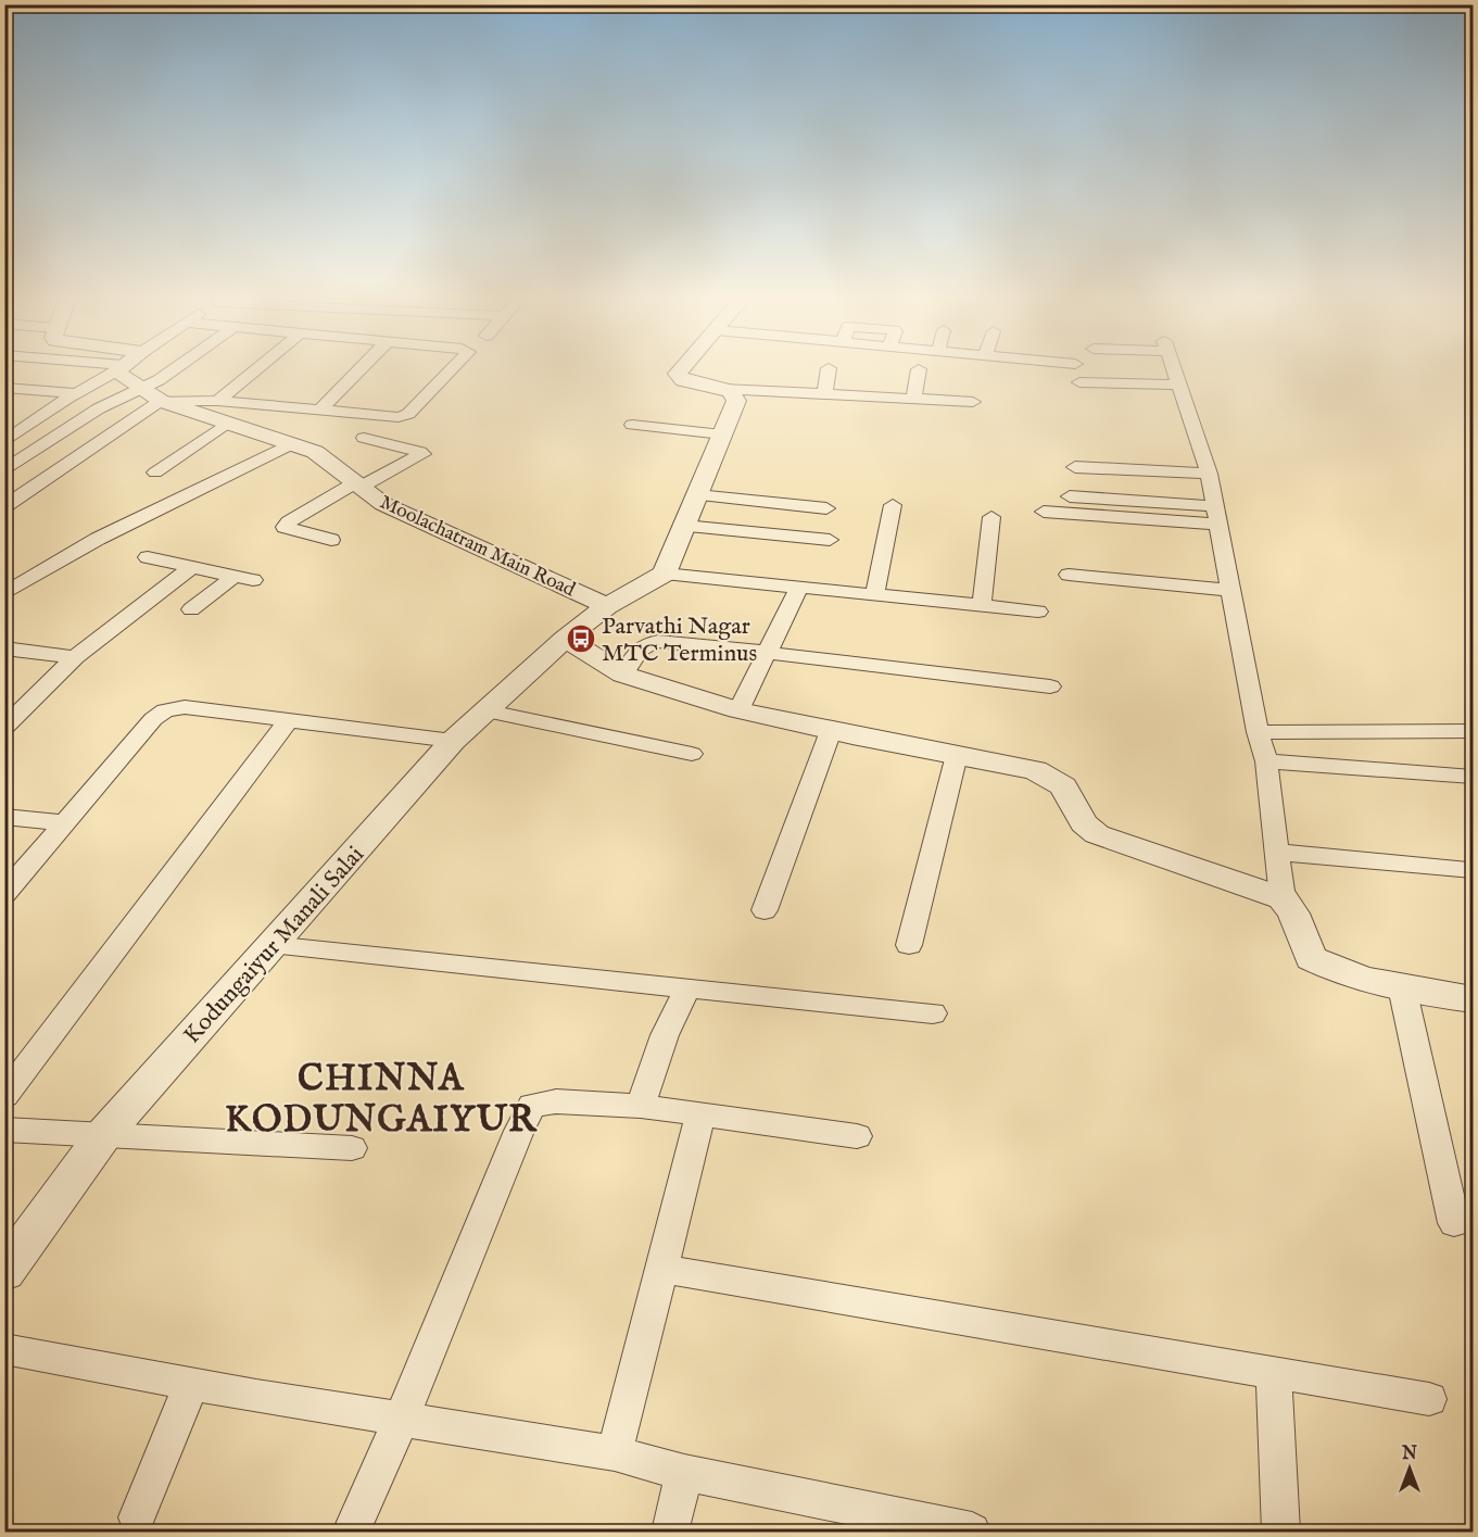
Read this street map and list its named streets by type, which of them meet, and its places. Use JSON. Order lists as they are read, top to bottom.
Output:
{
  "streets": {
    "street": ["Moolachatram Main Road", "Kodungaiyur Manali Salai"]
  },
  "crossings": [
    ["Moolachatram Main Road", "Kodungaiyur Manali Salai"]
  ],
  "districts": ["CHINNA KODUNGAIYUR"],
  "places": {
    "bus stop": ["Parvathi Nagar MTC Terminus"]
  },
  "north": "top"
}
